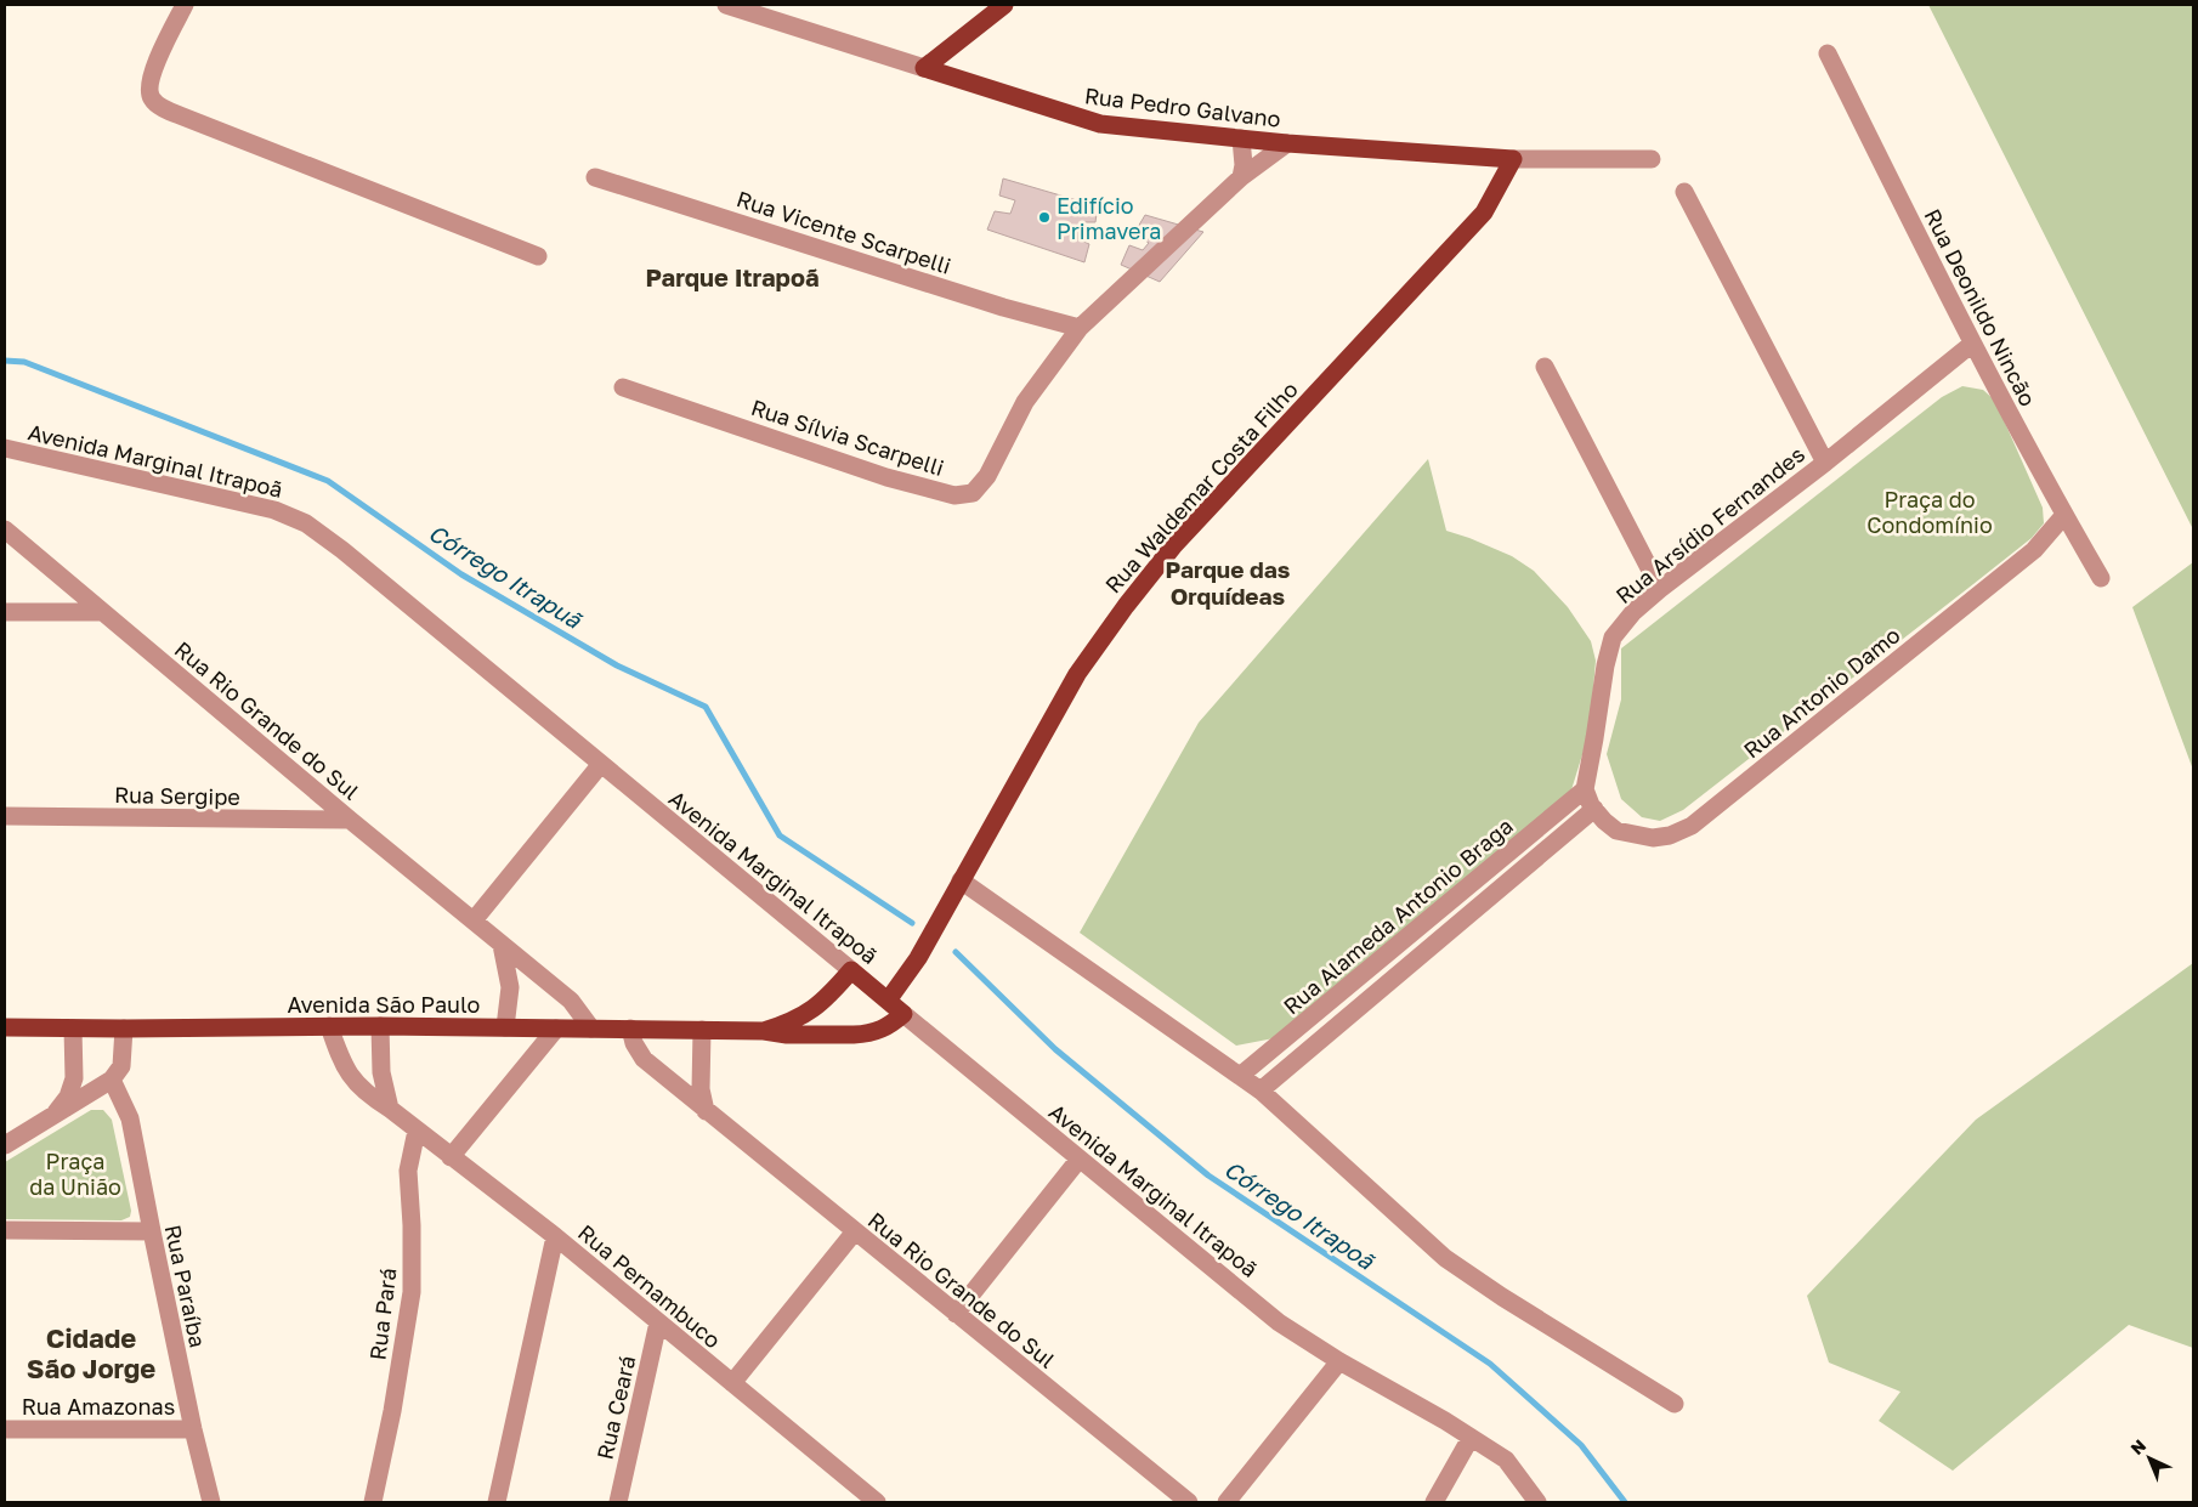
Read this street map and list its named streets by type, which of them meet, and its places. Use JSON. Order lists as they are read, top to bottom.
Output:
{
  "streets": {
    "main road": [
      "Rua Pedro Galvano",
      "Avenida Marginal Itrapoã",
      "Rua Waldemar Costa Filho",
      "Avenida São Paulo"
    ],
    "street": [
      "Rua Vicente Scarpelli",
      "Rua Deonildo Nincão",
      "Rua Sílvia Scarpelli",
      "Rua Arsídio Fernandes",
      "Rua Antonio Damo",
      "Rua Rio Grande do Sul",
      "Rua Sergipe",
      "Rua Alameda Antonio Braga",
      "Rua Paraíba",
      "Rua Pernambuco",
      "Rua Pará",
      "Rua Amazonas",
      "Rua Ceará"
    ]
  },
  "crossings": [
    ["Rua Pedro Galvano", "Rua Sílvia Scarpelli"],
    ["Rua Pedro Galvano", "Rua Waldemar Costa Filho"],
    ["Rua Vicente Scarpelli", "Rua Sílvia Scarpelli"],
    ["Rua Deonildo Nincão", "Rua Arsídio Fernandes"],
    ["Rua Deonildo Nincão", "Rua Antonio Damo"],
    ["Avenida Marginal Itrapoã", "Rua Waldemar Costa Filho"],
    ["Avenida Marginal Itrapoã", "Avenida São Paulo"],
    ["Rua Arsídio Fernandes", "Rua Antonio Damo"],
    ["Rua Arsídio Fernandes", "Rua Alameda Antonio Braga"],
    ["Rua Antonio Damo", "Rua Alameda Antonio Braga"],
    ["Rua Rio Grande do Sul", "Rua Sergipe"],
    ["Rua Rio Grande do Sul", "Avenida São Paulo"],
    ["Avenida São Paulo", "Rua Pernambuco"],
    ["Rua Paraíba", "Rua Amazonas"],
    ["Rua Pernambuco", "Rua Pará"],
    ["Rua Pernambuco", "Rua Ceará"]
  ],
  "districts": ["Parque Itrapoã", "Parque das Orquídeas", "Cidade São Jorge"],
  "water": ["Córrego Itrapuã", "Córrego Itrapoã"],
  "parks": ["Praça do Condomínio", "Praça da União"],
  "places": ["Edifício Primavera"],
  "north": "top left"
}
